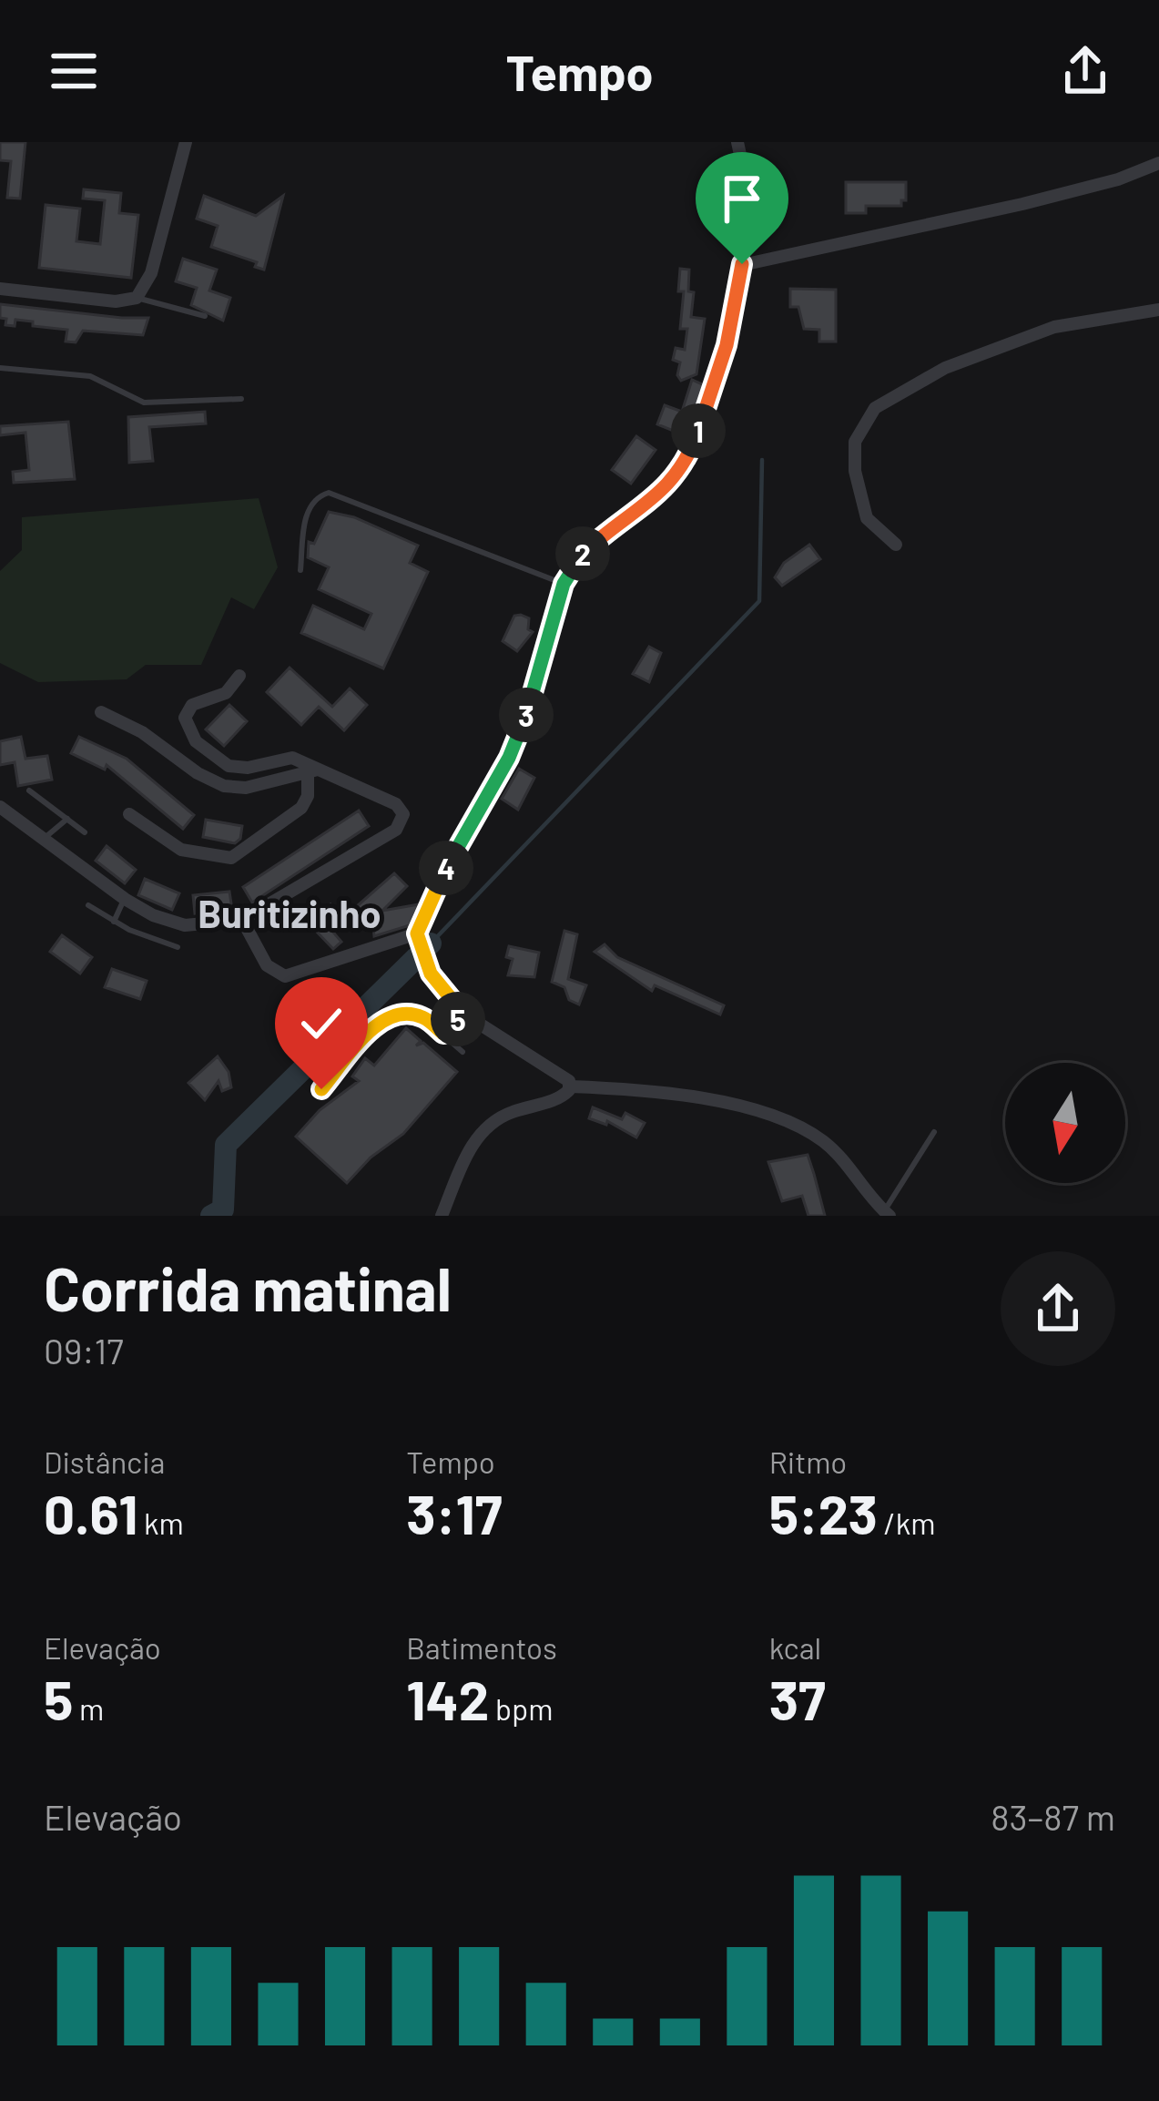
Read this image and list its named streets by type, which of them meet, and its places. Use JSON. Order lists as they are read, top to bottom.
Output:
{
  "districts": ["Buritizinho"],
  "north": "bottom",
  "page": {
    "header": "Tempo",
    "pins": [
      "1",
      "2",
      "3",
      "4",
      "5"
    ],
    "heading": ["Corrida matinal", "09:17"],
    "stats": [
      ["Distância", "0.61 km"],
      ["Tempo", "3:17"],
      ["Ritmo", "5:23 /km"],
      ["Elevação", "5 m"],
      ["Batimentos", "142 bpm"],
      ["kcal", "37"]
    ],
    "chart": ["Elevação", "83–87 m"]
  }
}
